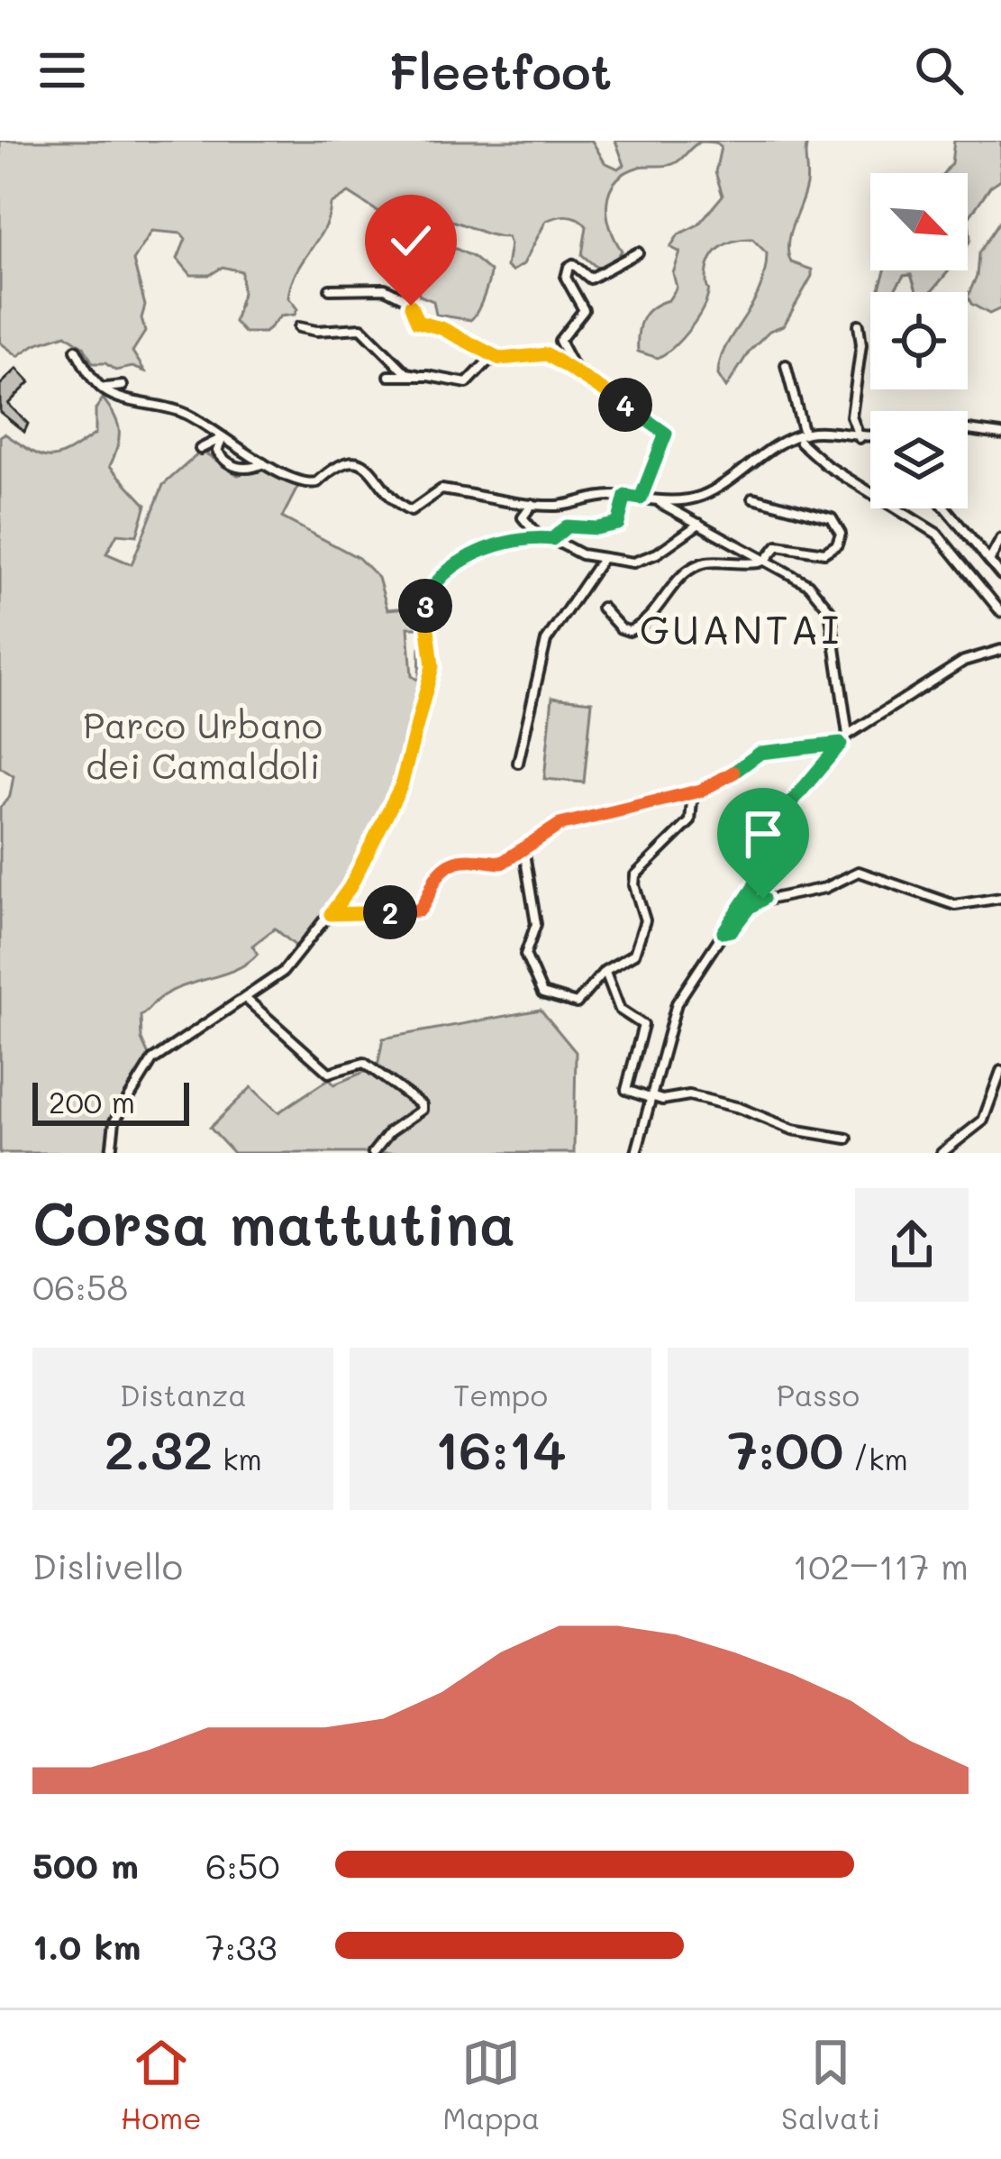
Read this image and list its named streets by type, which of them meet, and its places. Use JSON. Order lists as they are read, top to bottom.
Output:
{
  "districts": ["GUANTAI"],
  "parks": ["Parco Urbano dei Camaldoli"],
  "scale_bar": "200 m",
  "north": "bottom right",
  "page": {
    "header": "Fleetfoot",
    "pins": ["4", "3", "2"],
    "scale": "200 m",
    "heading": ["Corsa mattutina", "06:58"],
    "stats": [
      ["Distanza", "2.32 km"],
      ["Tempo", "16:14"],
      ["Passo", "7:00 /km"]
    ],
    "chart": ["Dislivello", "102–117 m"],
    "list": [
      {
        "name": "500 m",
        "note": "6:50"
      },
      {
        "name": "1.0 km",
        "note": "7:33"
      }
    ],
    "tabs": ["Home", "Mappa", "Salvati"]
  }
}
